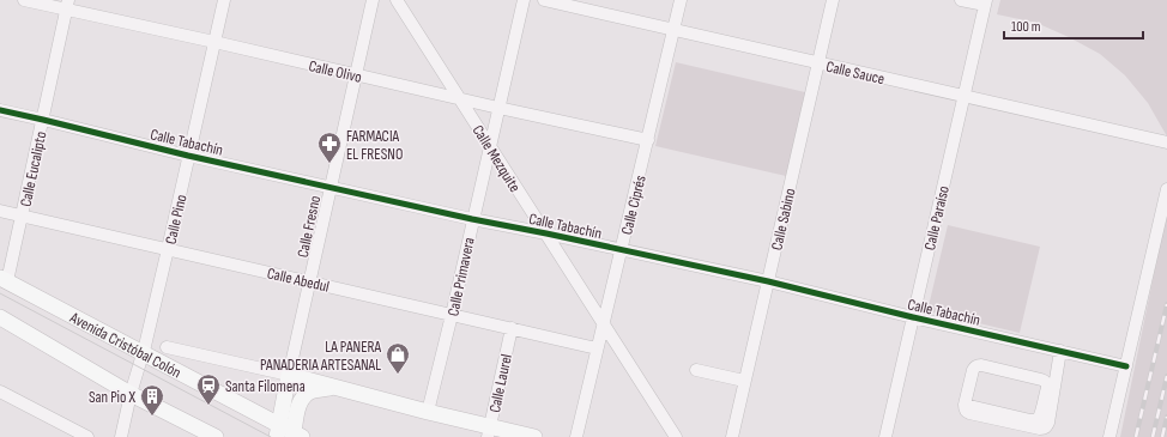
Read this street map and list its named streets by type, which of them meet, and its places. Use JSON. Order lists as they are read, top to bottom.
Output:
{
  "streets": {
    "main road": ["Calle Fresno", "Avenida Cristóbal Colón"],
    "street": [
      "Calle Olivo",
      "Calle Sauce",
      "Calle Tabachín",
      "Calle Mezquite",
      "Calle Eucalipto",
      "Calle Ciprés",
      "Calle Paraíso",
      "Calle Pino",
      "Calle Sabino",
      "Calle Primavera",
      "Calle Abedul",
      "Calle Laurel"
    ]
  },
  "crossings": [
    ["Calle Olivo", "Calle Mezquite"],
    ["Calle Olivo", "Calle Eucalipto"],
    ["Calle Olivo", "Calle Ciprés"],
    ["Calle Olivo", "Calle Pino"],
    ["Calle Olivo", "Calle Fresno"],
    ["Calle Olivo", "Calle Primavera"],
    ["Calle Sauce", "Calle Ciprés"],
    ["Calle Sauce", "Calle Paraíso"],
    ["Calle Sauce", "Calle Sabino"],
    ["Calle Tabachín", "Calle Mezquite"],
    ["Calle Tabachín", "Calle Eucalipto"],
    ["Calle Tabachín", "Calle Ciprés"],
    ["Calle Tabachín", "Calle Paraíso"],
    ["Calle Tabachín", "Calle Pino"],
    ["Calle Tabachín", "Calle Sabino"],
    ["Calle Tabachín", "Calle Fresno"],
    ["Calle Tabachín", "Calle Primavera"],
    ["Calle Mezquite", "Calle Ciprés"],
    ["Calle Mezquite", "Calle Primavera"],
    ["Calle Eucalipto", "Calle Abedul"],
    ["Calle Eucalipto", "Avenida Cristóbal Colón"],
    ["Calle Ciprés", "Calle Abedul"],
    ["Calle Pino", "Calle Abedul"],
    ["Calle Pino", "Avenida Cristóbal Colón"],
    ["Calle Fresno", "Calle Abedul"],
    ["Calle Fresno", "Avenida Cristóbal Colón"],
    ["Calle Primavera", "Calle Abedul"],
    ["Calle Abedul", "Calle Laurel"]
  ],
  "places": {
    "pharmacy": ["FARMACIA EL FRESNO"],
    "shop": ["LA PANERA PANADERIA ARTESANAL"],
    "station": ["Santa Filomena"],
    "building": ["San Pio X"]
  },
  "scale_bar": "100 m"
}
